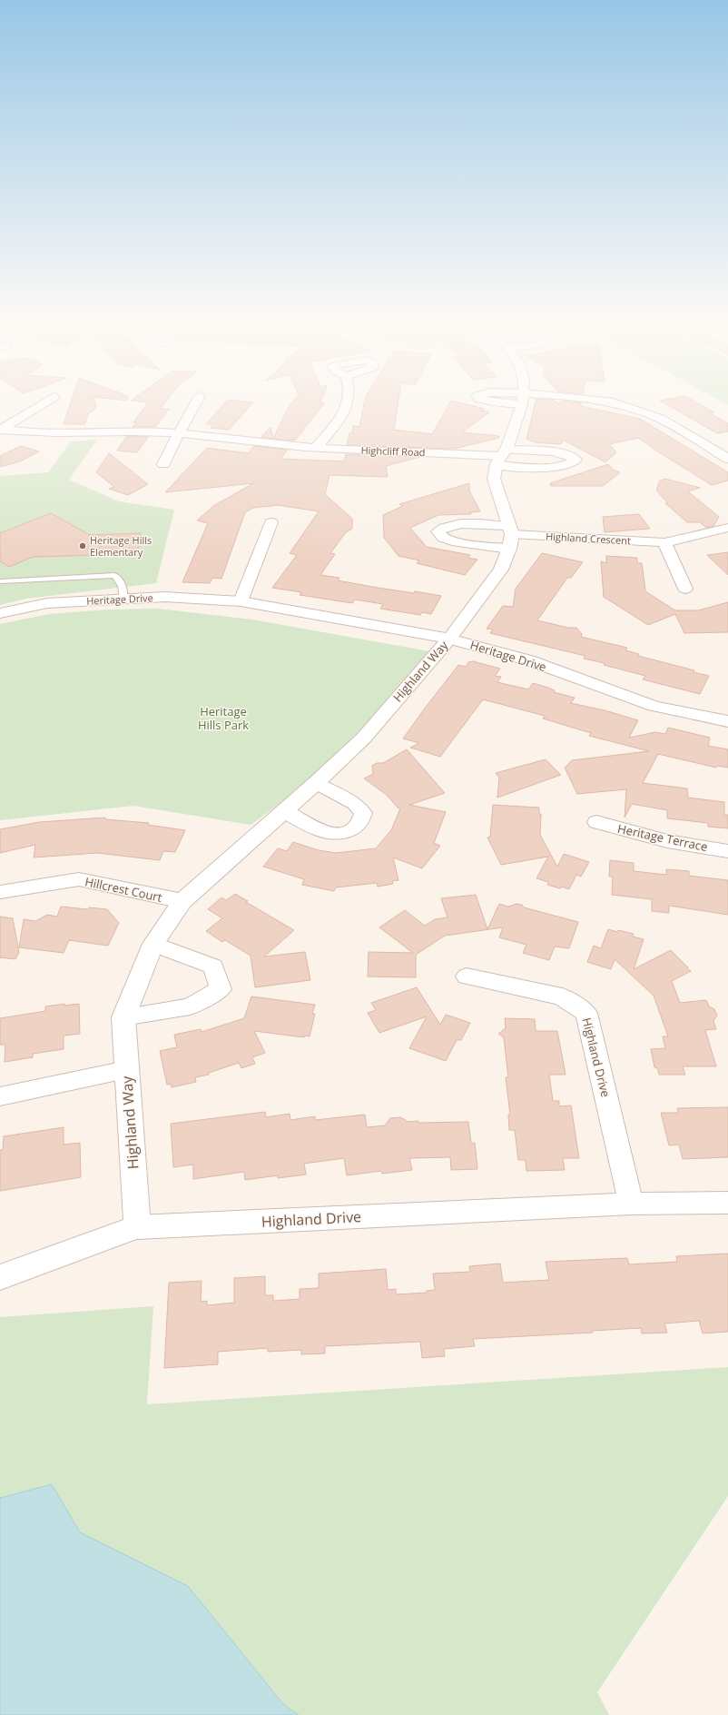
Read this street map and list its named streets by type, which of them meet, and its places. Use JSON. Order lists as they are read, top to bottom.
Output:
{
  "streets": {
    "street": [
      "Highcliff Road",
      "Highland Crescent",
      "Heritage Drive",
      "Highland Way",
      "Heritage Terrace",
      "Hillcrest Court",
      "Highland Drive"
    ]
  },
  "crossings": [
    ["Highcliff Road", "Highland Way"],
    ["Highland Crescent", "Highland Way"],
    ["Heritage Drive", "Highland Way"],
    ["Highland Way", "Hillcrest Court"],
    ["Highland Way", "Highland Drive"]
  ],
  "parks": ["Heritage Hills Park"],
  "places": ["Heritage Hills Elementary"]
}
